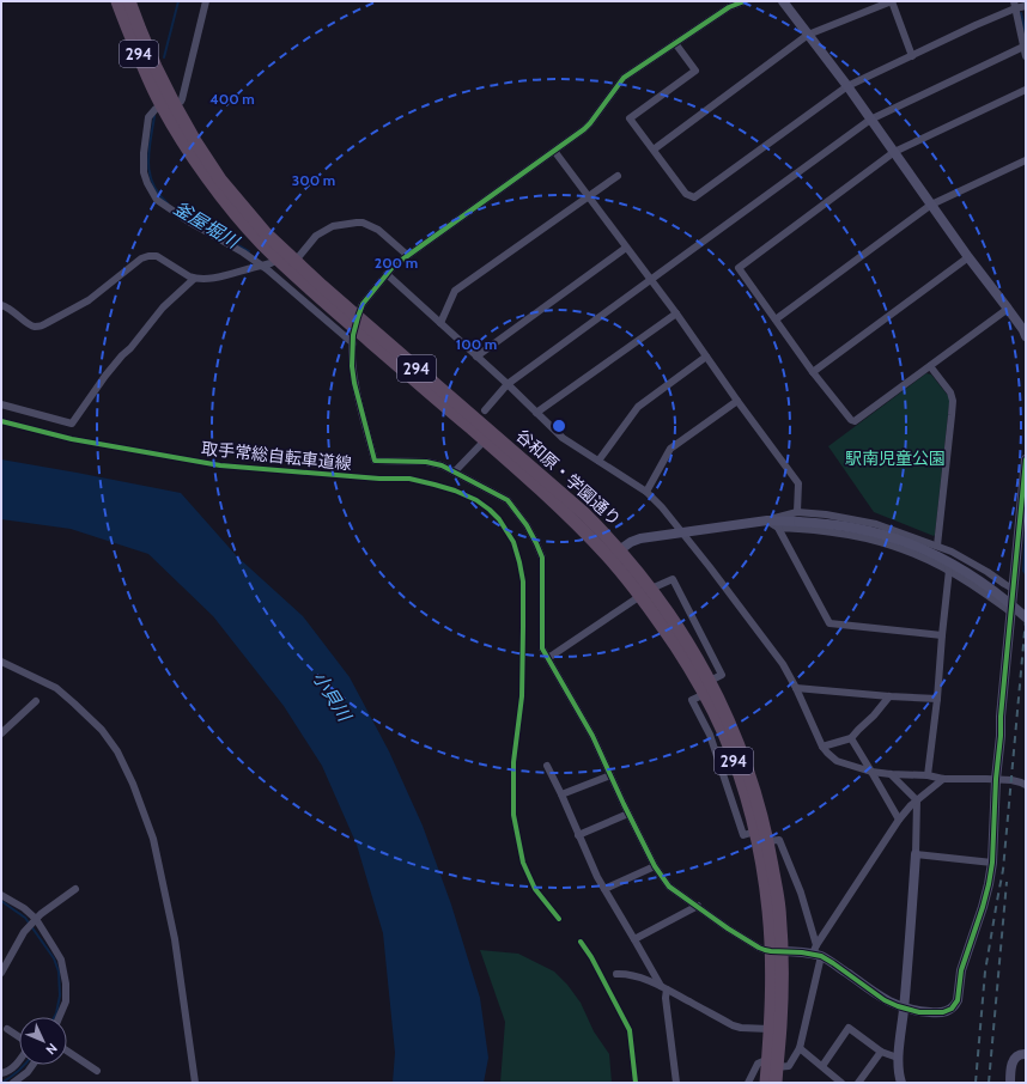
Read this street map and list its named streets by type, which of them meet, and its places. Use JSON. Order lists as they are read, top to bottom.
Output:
{
  "streets": {
    "highway": ["294", "谷和原・学園通り"],
    "cycle path": ["取手常総自転車道線"]
  },
  "water": ["釜屋堀川", "小貝川"],
  "parks": ["駅南児童公園"],
  "north": "bottom right",
  "rings": [
    "400 m",
    "300 m",
    "200 m",
    "100 m"
  ]
}
